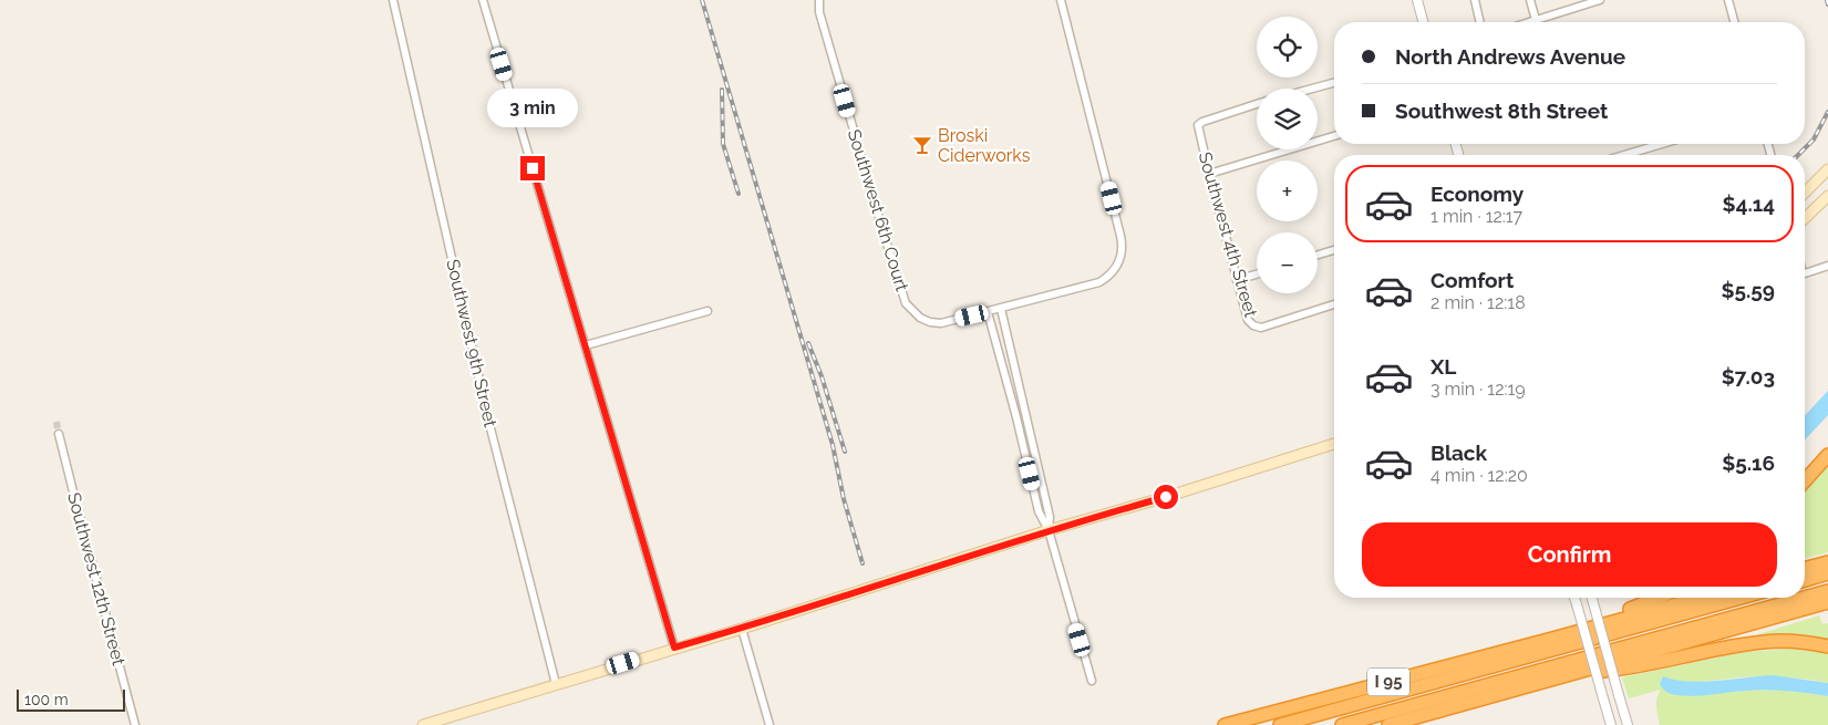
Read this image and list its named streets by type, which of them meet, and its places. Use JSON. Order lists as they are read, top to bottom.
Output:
{
  "streets": {
    "highway": ["I 95"],
    "street": [
      "Southwest 6th Court",
      "Southwest 4th Street",
      "Southwest 9th Street",
      "Southwest 12th Street"
    ]
  },
  "places": {
    "bar": ["Broski Ciderworks"]
  },
  "scale_bar": "100 m",
  "page": {
    "map_buttons": ["+", "−"],
    "banner": ["North Andrews Avenue", "Southwest 8th Street"],
    "bubble": "3 min",
    "list": [
      {
        "name": "Economy",
        "note": "1 min · 12:17",
        "value": "$4.14"
      },
      {
        "name": "Comfort",
        "note": "2 min · 12:18",
        "value": "$5.59"
      },
      {
        "name": "XL",
        "note": "3 min · 12:19",
        "value": "$7.03"
      },
      {
        "name": "Black",
        "note": "4 min · 12:20",
        "value": "$5.16"
      }
    ],
    "buttons": "Confirm",
    "scale": "100 m"
  }
}
